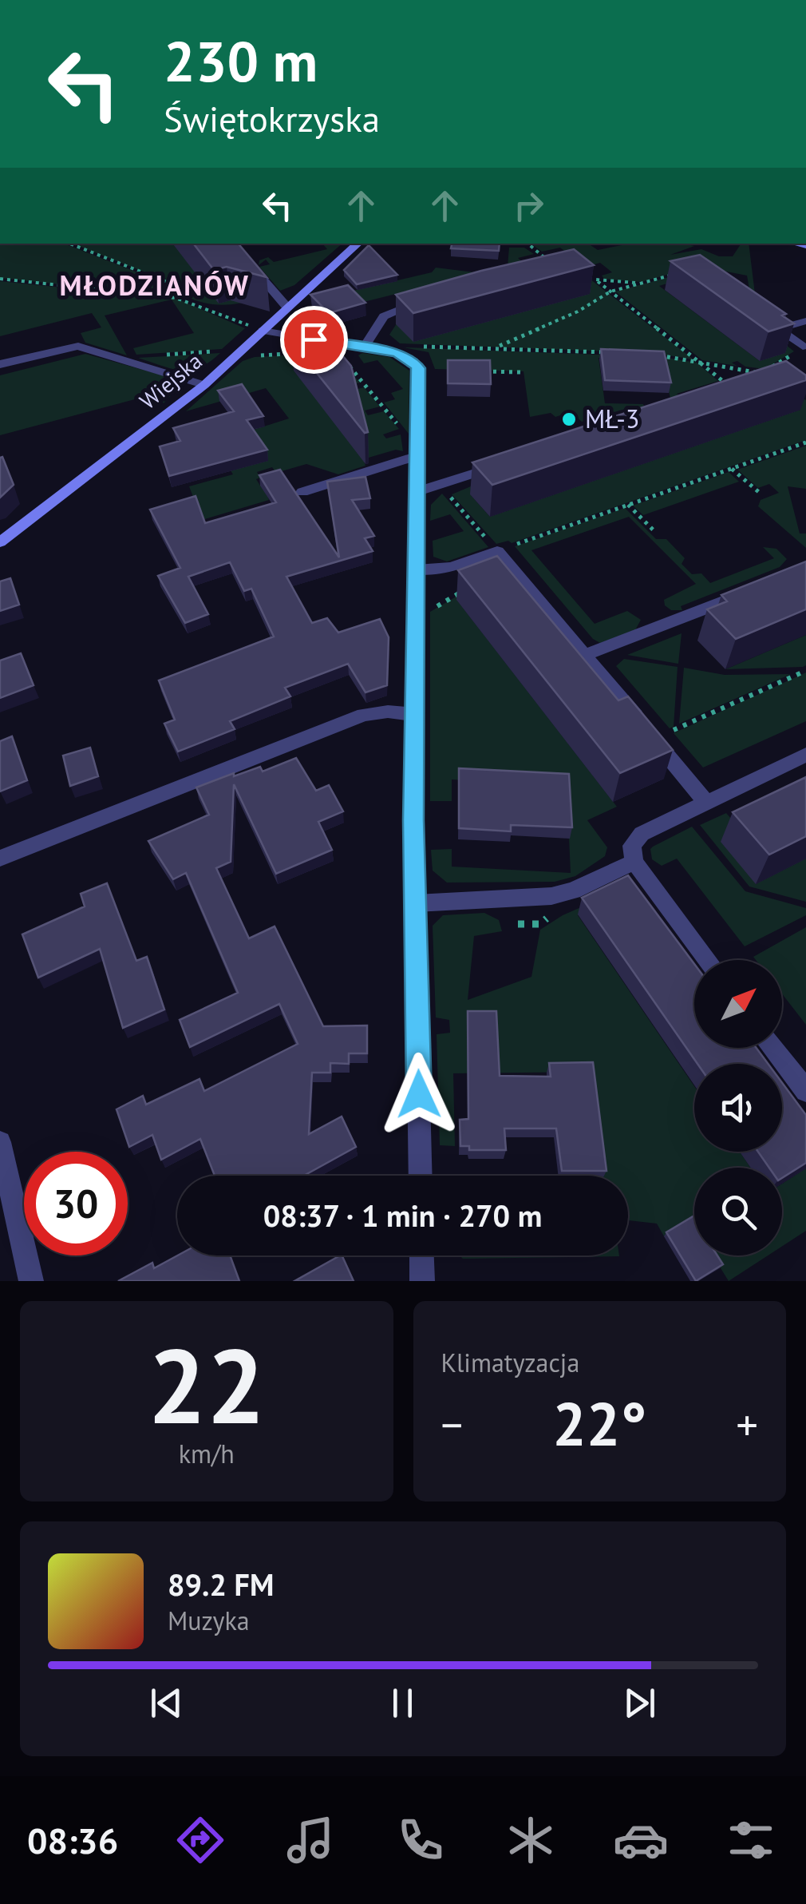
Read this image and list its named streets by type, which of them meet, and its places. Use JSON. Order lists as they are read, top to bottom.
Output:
{
  "streets": {
    "street": ["Wiejska"]
  },
  "districts": ["MŁODZIANÓW"],
  "places": ["MŁ-3"],
  "north": "top right",
  "page": {
    "turn": ["230 m", "Świętokrzyska"],
    "limit": "30",
    "trip": "08:37 · 1 min · 270 m",
    "tile": [
      ["22", "km/h"],
      "Klimatyzacja"
    ],
    "heat": ["−", "22°", "+"],
    "song": ["89.2 FM", "Muzyka"],
    "tabs": "08:36"
  }
}
